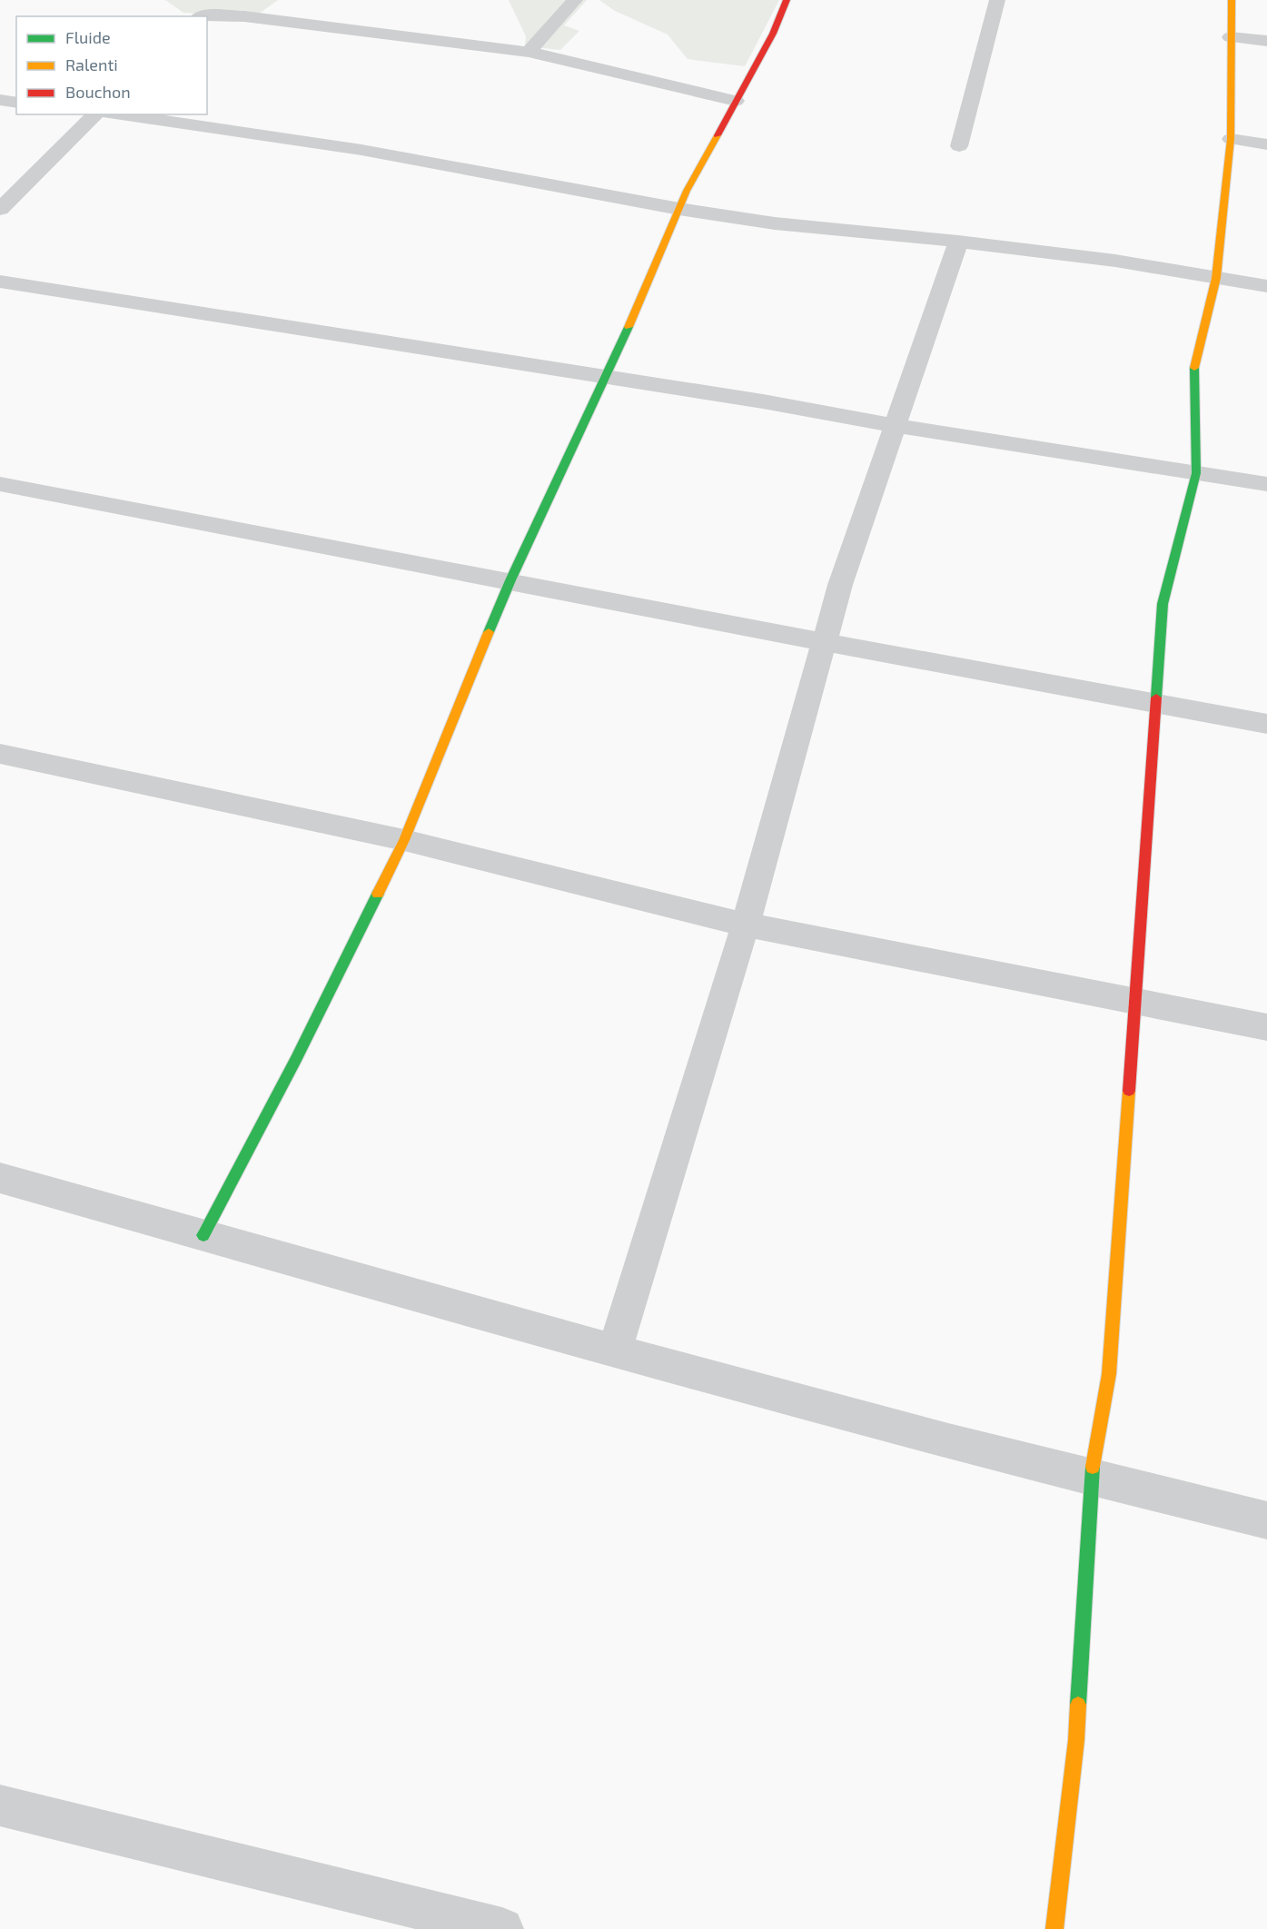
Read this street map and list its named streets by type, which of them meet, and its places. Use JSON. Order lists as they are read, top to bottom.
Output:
{
  "legend": ["Fluide", "Ralenti", "Bouchon"]
}
